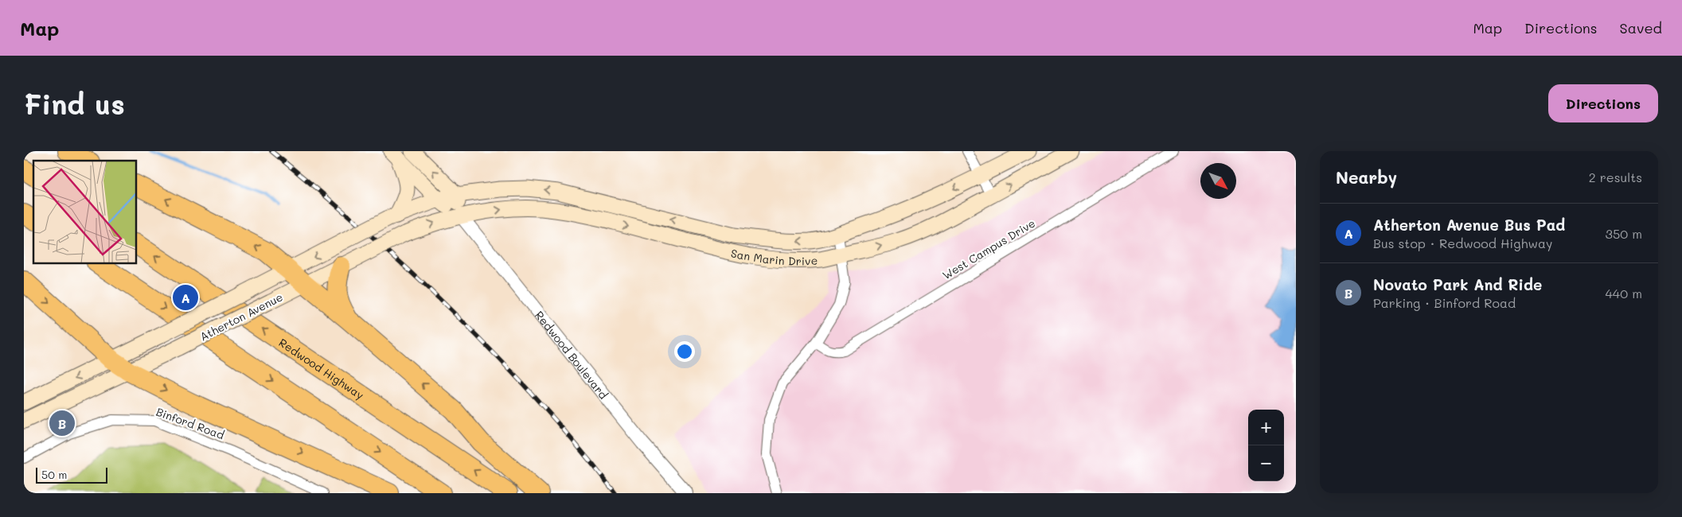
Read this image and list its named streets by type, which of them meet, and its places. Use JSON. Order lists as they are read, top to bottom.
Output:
{
  "streets": {
    "highway": ["Redwood Highway"],
    "main road": ["San Marin Drive", "Atherton Avenue", "Redwood Boulevard"],
    "street": ["West Campus Drive", "Binford Road"]
  },
  "crossings": [
    ["San Marin Drive", "Atherton Avenue"],
    ["San Marin Drive", "Redwood Boulevard"],
    ["Atherton Avenue", "Redwood Boulevard"]
  ],
  "scale_bar": "50 m",
  "north": "bottom right",
  "page": {
    "header": "Map",
    "nav": ["Map", "Directions", "Saved"],
    "buttons": "Directions",
    "title": "Find us",
    "heading": ["Nearby", "2 results"],
    "list": [
      {
        "mark": "A",
        "name": "Atherton Avenue Bus Pad",
        "note": "Bus stop · Redwood Highway",
        "value": "350 m"
      },
      {
        "mark": "B",
        "name": "Novato Park And Ride",
        "note": "Parking · Binford Road",
        "value": "440 m"
      }
    ],
    "pins": ["A", "B"],
    "map_buttons": ["+", "−"],
    "scale": "50 m"
  }
}
